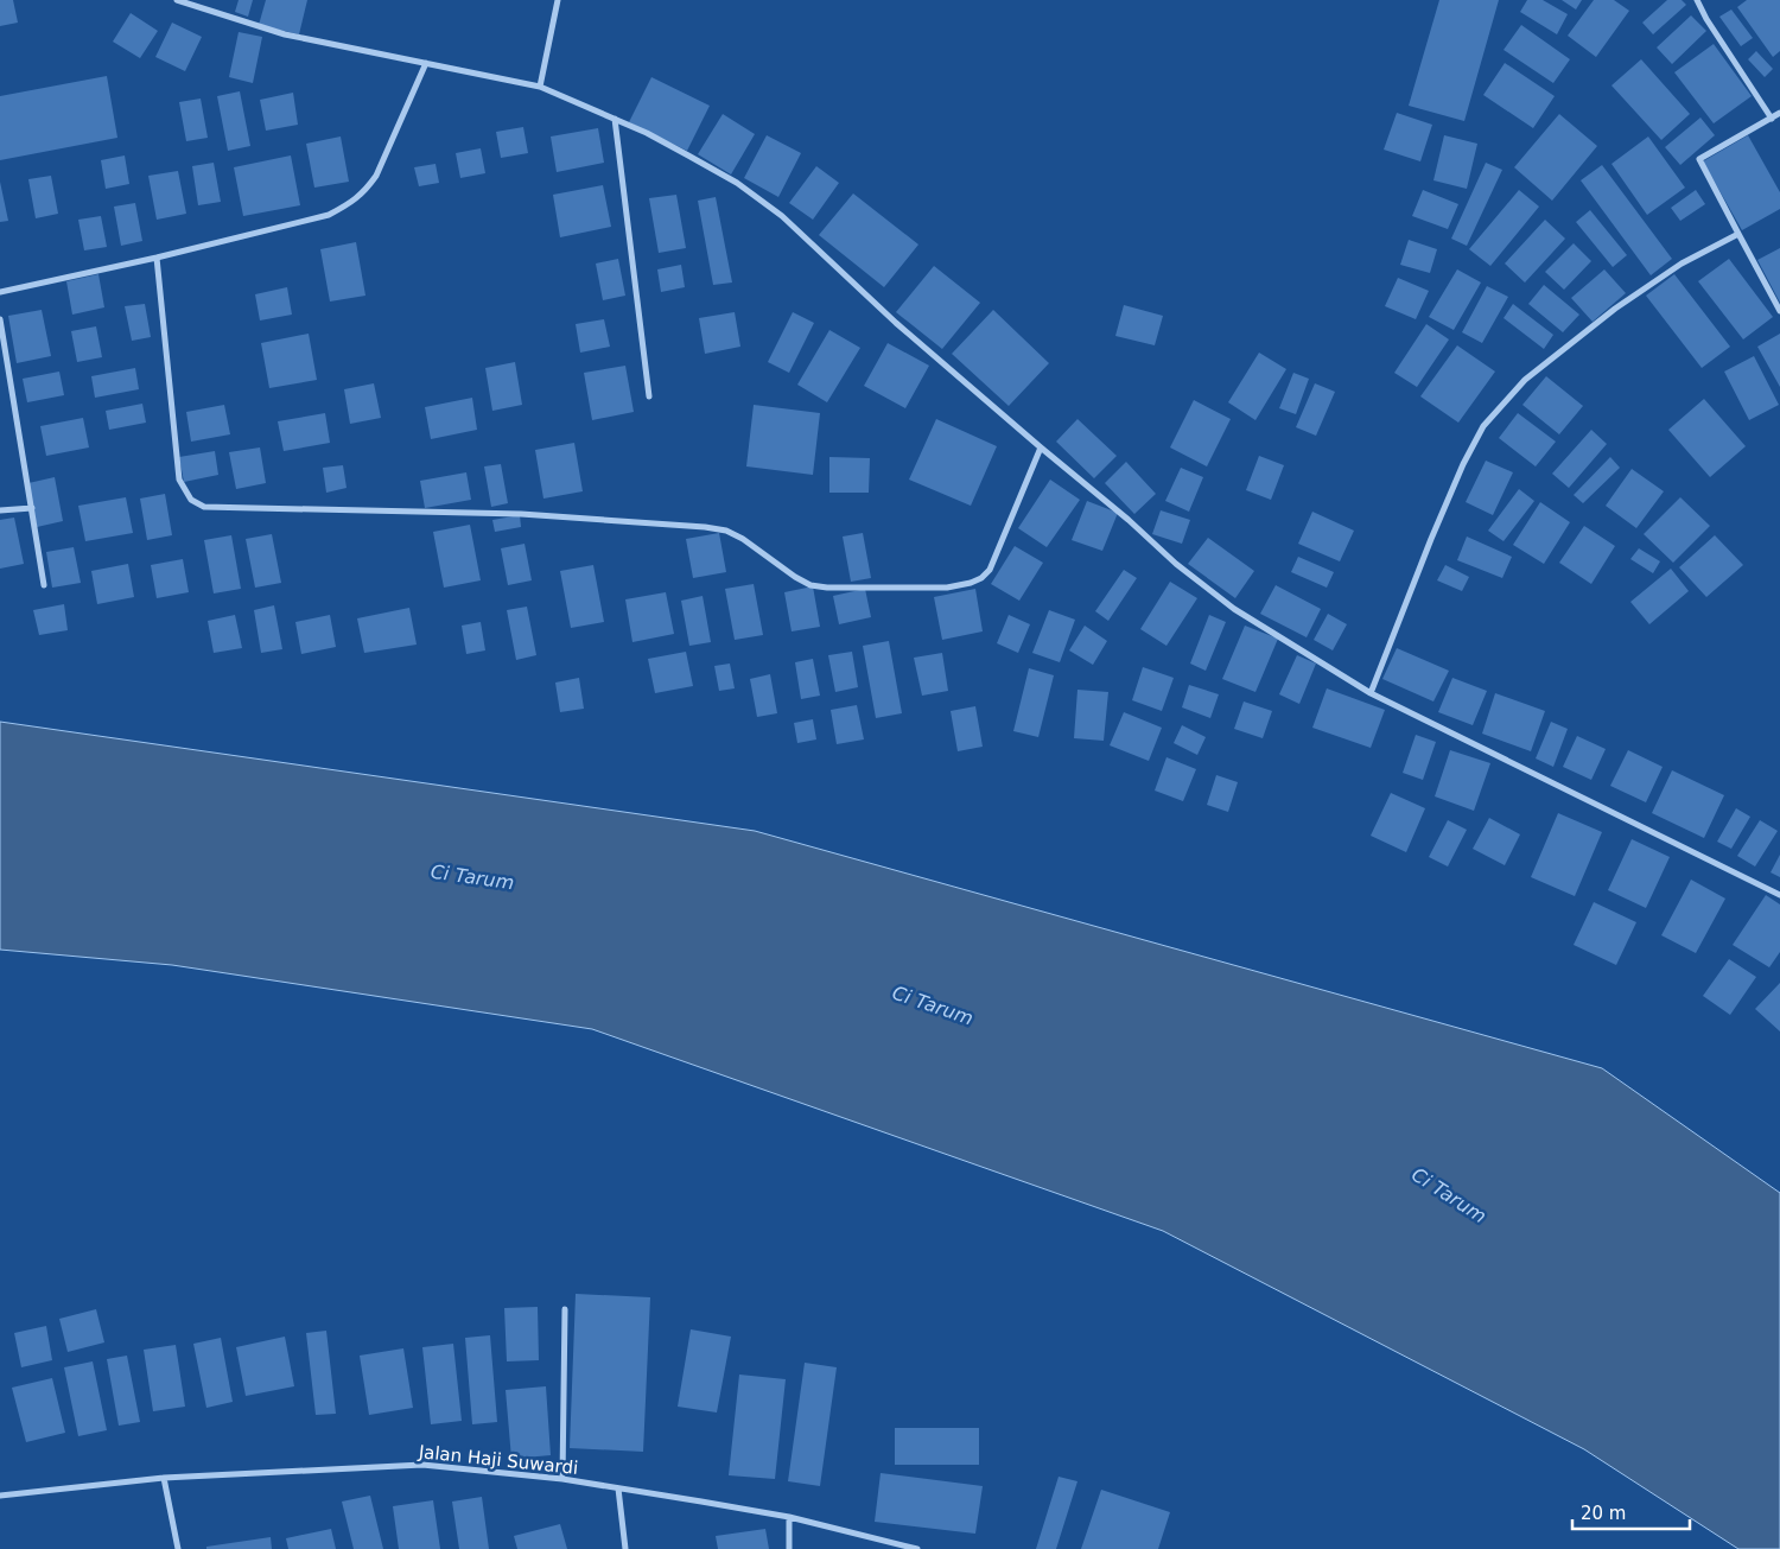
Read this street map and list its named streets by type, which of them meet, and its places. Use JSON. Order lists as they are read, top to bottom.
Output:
{
  "streets": {
    "street": ["Jalan Haji Suwardi"]
  },
  "water": ["Ci Tarum"],
  "scale_bar": "20 m"
}
